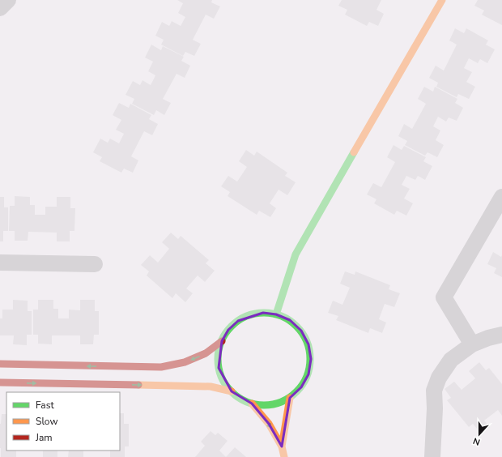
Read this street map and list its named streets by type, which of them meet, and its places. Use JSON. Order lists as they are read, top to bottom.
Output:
{
  "legend": ["Fast", "Slow", "Jam"],
  "north": "bottom"
}
